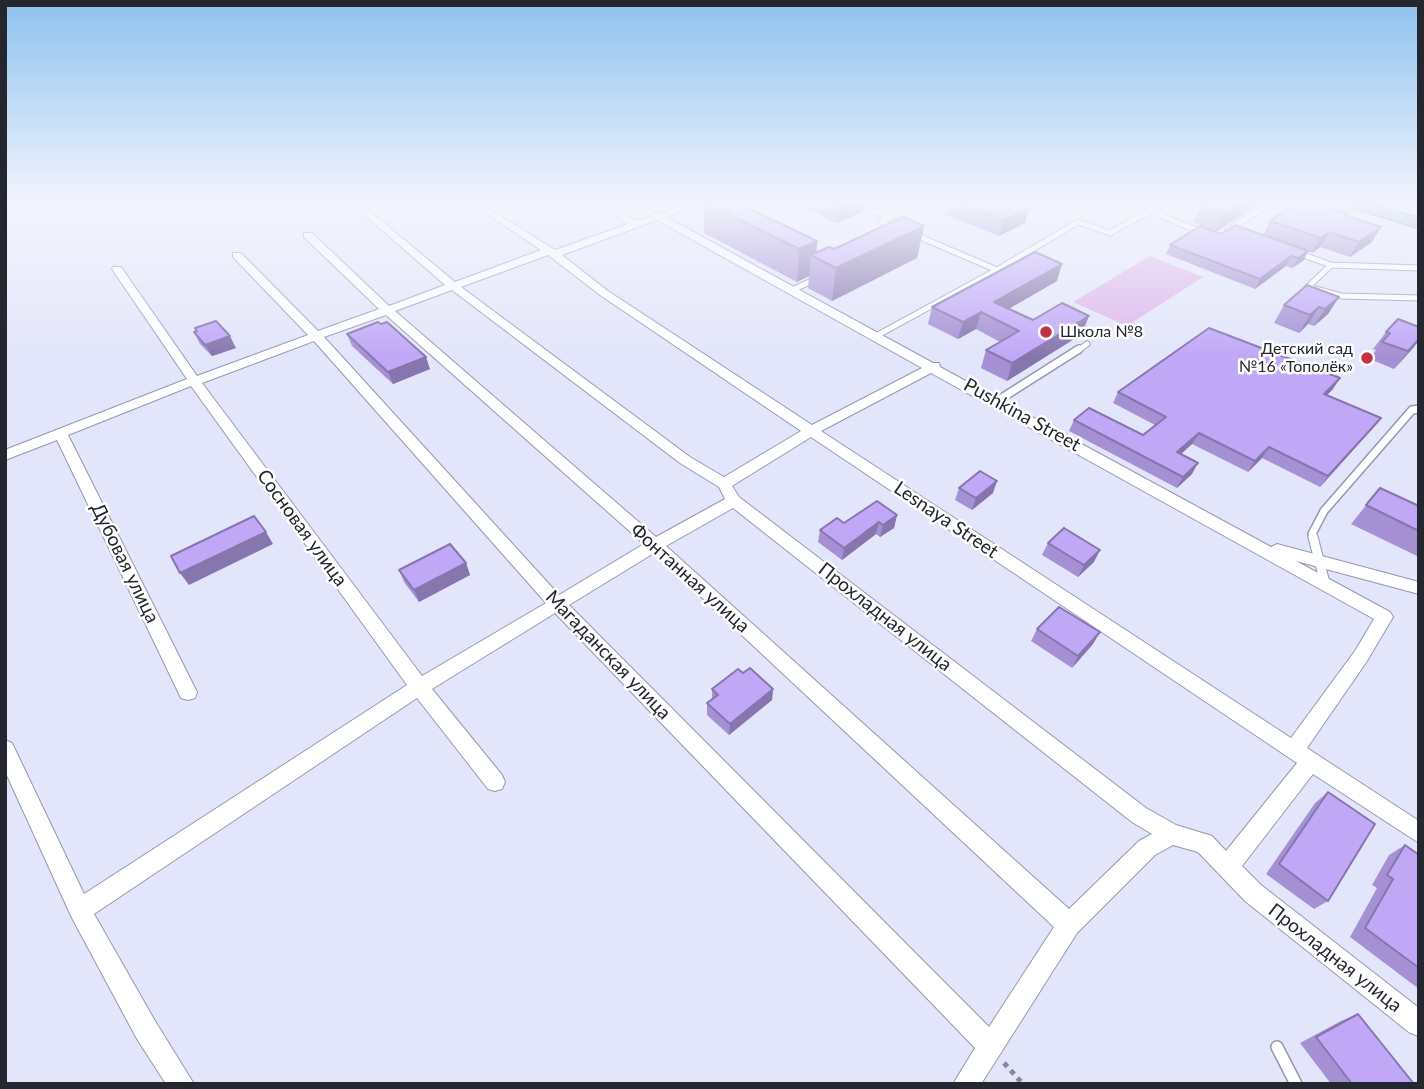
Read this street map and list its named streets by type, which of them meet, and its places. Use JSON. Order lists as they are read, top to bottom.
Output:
{
  "streets": {
    "street": [
      "Pushkina Street",
      "Lesnaya Street",
      "Сосновая улица",
      "Дубовая улица",
      "Фонтанная улица",
      "Прохладная улица",
      "Магаданская улица"
    ]
  },
  "crossings": [
    ["Pushkina Street", "Lesnaya Street"]
  ],
  "places": ["Школа №8", "Детский сад №16 «Тополёк»"]
}
